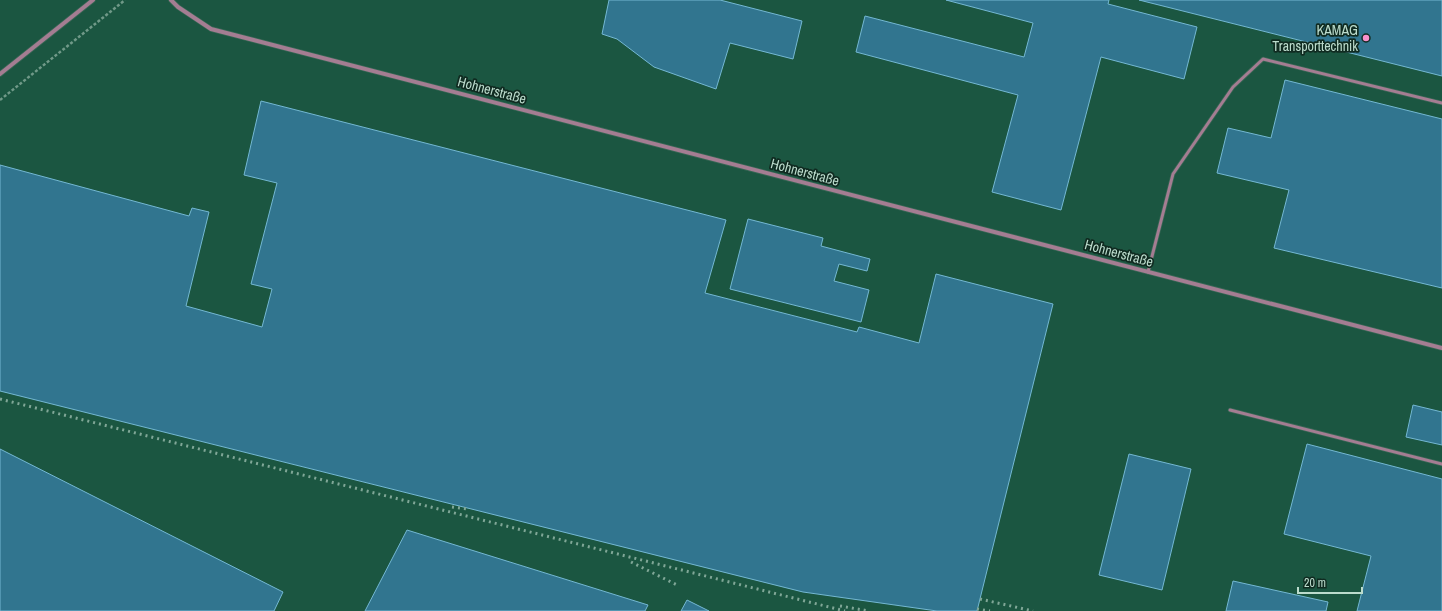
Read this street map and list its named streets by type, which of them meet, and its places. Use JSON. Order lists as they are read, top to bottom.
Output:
{
  "streets": {
    "street": ["Hohnerstraße"]
  },
  "places": ["KAMAG Transporttechnik"],
  "scale_bar": "20 m"
}
